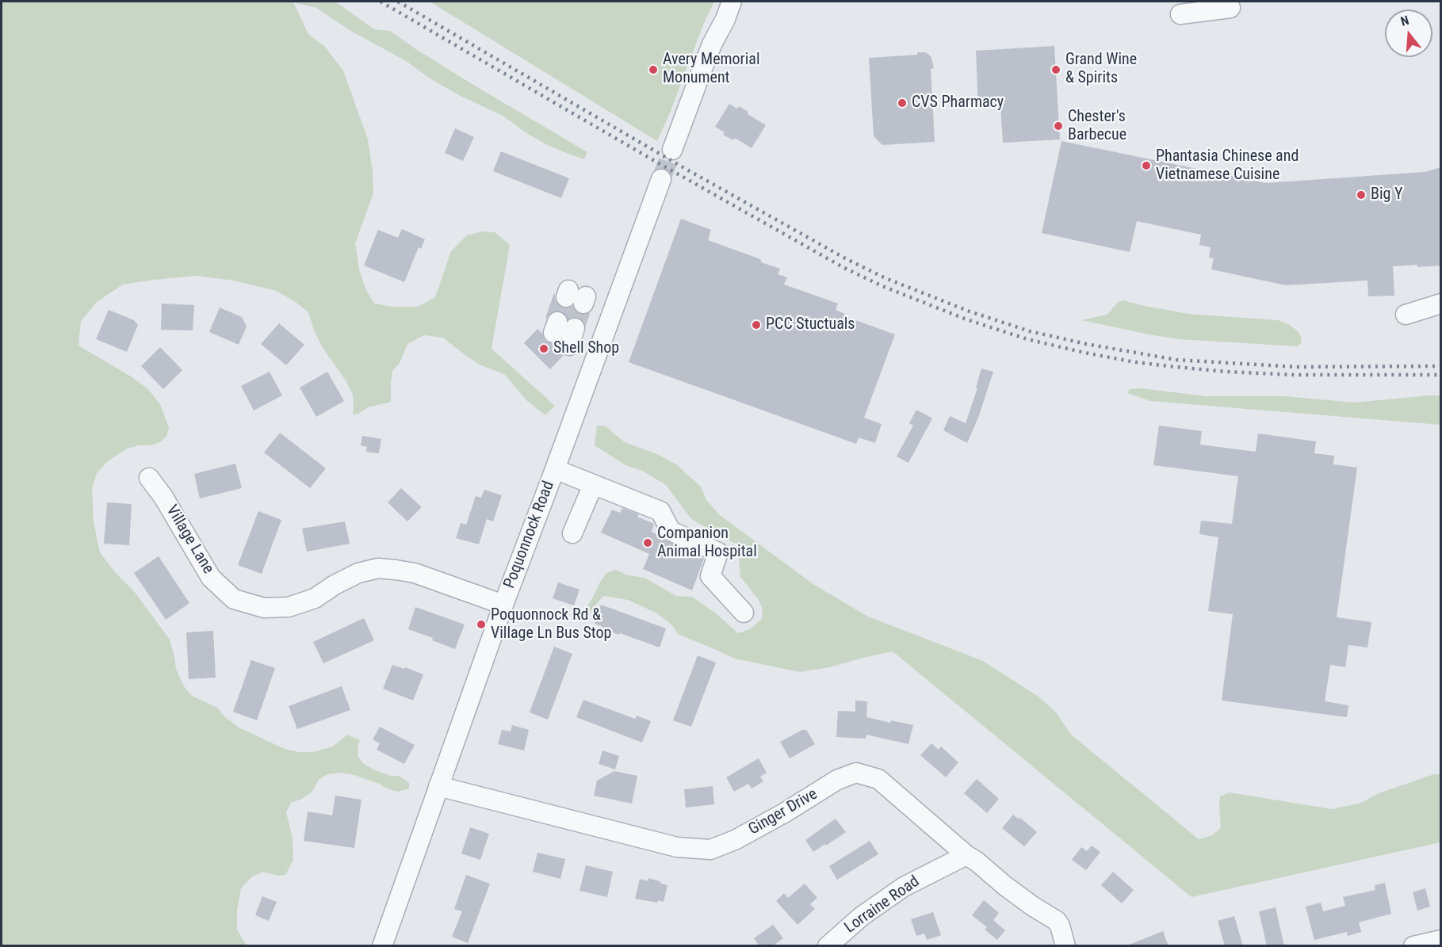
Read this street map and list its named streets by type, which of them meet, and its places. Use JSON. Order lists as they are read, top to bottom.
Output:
{
  "streets": {
    "street": [
      "Poquonnock Road",
      "Village Lane",
      "Ginger Drive",
      "Lorraine Road"
    ]
  },
  "crossings": [
    ["Poquonnock Road", "Village Lane"],
    ["Poquonnock Road", "Ginger Drive"],
    ["Ginger Drive", "Lorraine Road"]
  ],
  "places": [
    "Avery Memorial Monument",
    "Grand Wine & Spirits",
    "CVS Pharmacy",
    "Chester's Barbecue",
    "Phantasia Chinese and Vietnamese Cuisine",
    "Big Y",
    "PCC Stuctuals",
    "Shell Shop",
    "Companion Animal Hospital",
    "Poquonnock Rd & Village Ln Bus Stop"
  ],
  "north": "top"
}
